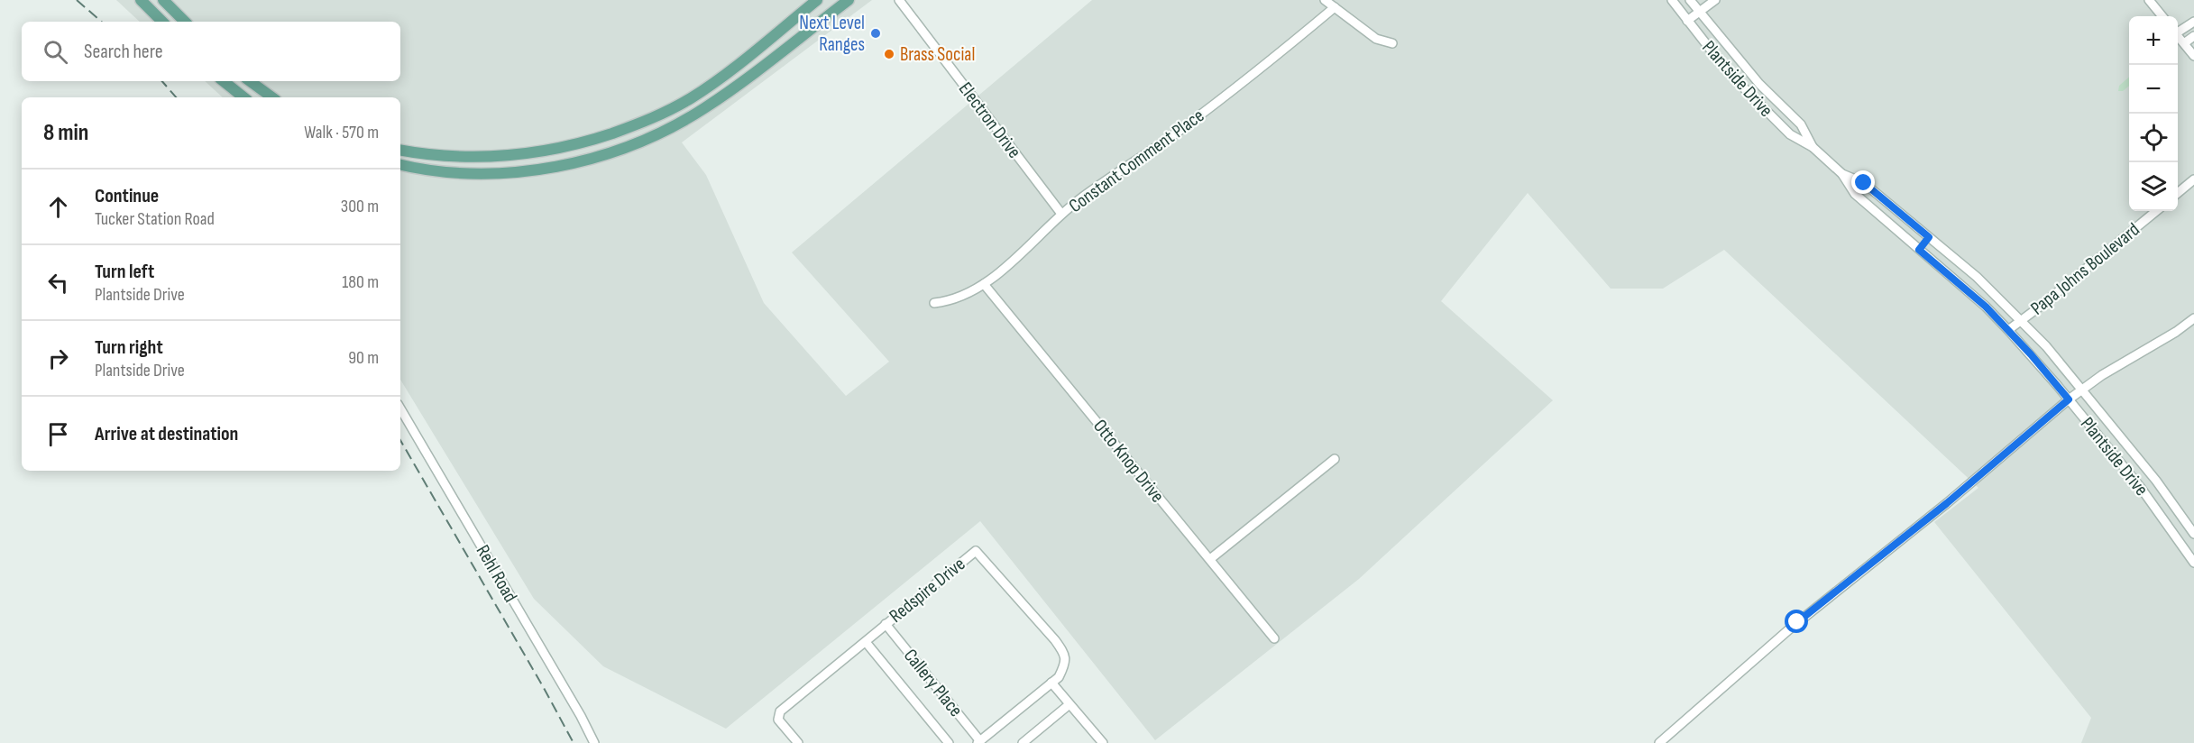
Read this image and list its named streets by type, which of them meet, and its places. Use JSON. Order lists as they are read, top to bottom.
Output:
{
  "streets": {
    "street": [
      "Plantside Drive",
      "Electron Drive",
      "Constant Comment Place",
      "Papa Johns Boulevard",
      "Otto Knop Drive",
      "Rehl Road",
      "Redspire Drive",
      "Callery Place"
    ]
  },
  "crossings": [
    ["Plantside Drive", "Papa Johns Boulevard"],
    ["Electron Drive", "Constant Comment Place"],
    ["Constant Comment Place", "Otto Knop Drive"],
    ["Redspire Drive", "Callery Place"]
  ],
  "places": ["Next Level Ranges", "Brass Social"],
  "page": {
    "map_buttons": ["+", "−"],
    "search": "Search here",
    "heading": ["8 min", "Walk · 570 m"],
    "list": [
      ["Continue", "Tucker Station Road", "300 m"],
      ["Turn left", "Plantside Drive", "180 m"],
      ["Turn right", "Plantside Drive", "90 m"],
      "Arrive at destination"
    ]
  }
}
